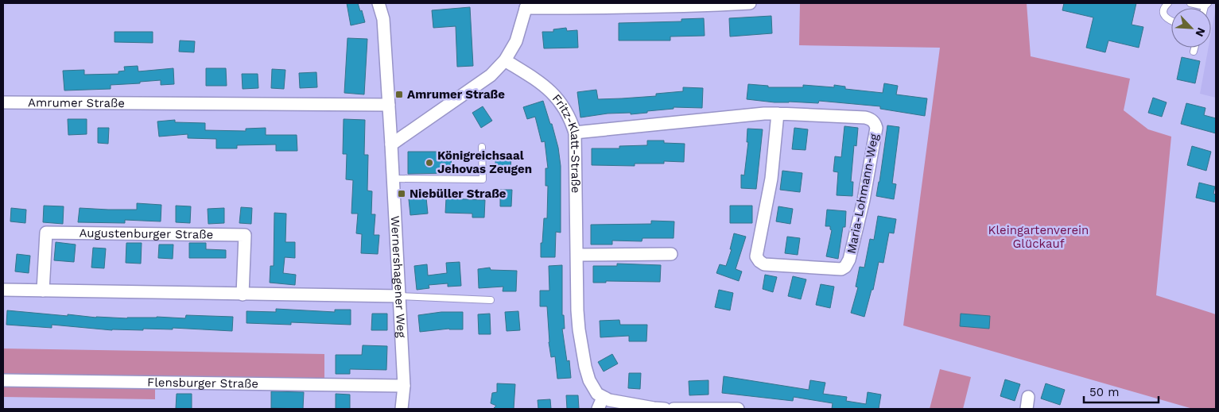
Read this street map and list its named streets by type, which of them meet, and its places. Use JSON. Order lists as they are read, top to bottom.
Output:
{
  "streets": {
    "street": [
      "Amrumer Straße",
      "Fritz-Klatt-Straße",
      "Maria-Lohmann-Weg",
      "Augustenburger Straße",
      "Wernershagener Weg",
      "Flensburger Straße"
    ]
  },
  "crossings": [
    ["Amrumer Straße", "Wernershagener Weg"],
    ["Fritz-Klatt-Straße", "Maria-Lohmann-Weg"],
    ["Wernershagener Weg", "Flensburger Straße"]
  ],
  "parks": ["Kleingartenverein Glückauf"],
  "places": {
    "transit": ["Amrumer Straße", "Niebüller Straße"],
    "other": ["Königreichsaal Jehovas Zeugen"]
  },
  "scale_bar": "50 m",
  "north": "bottom right"
}
